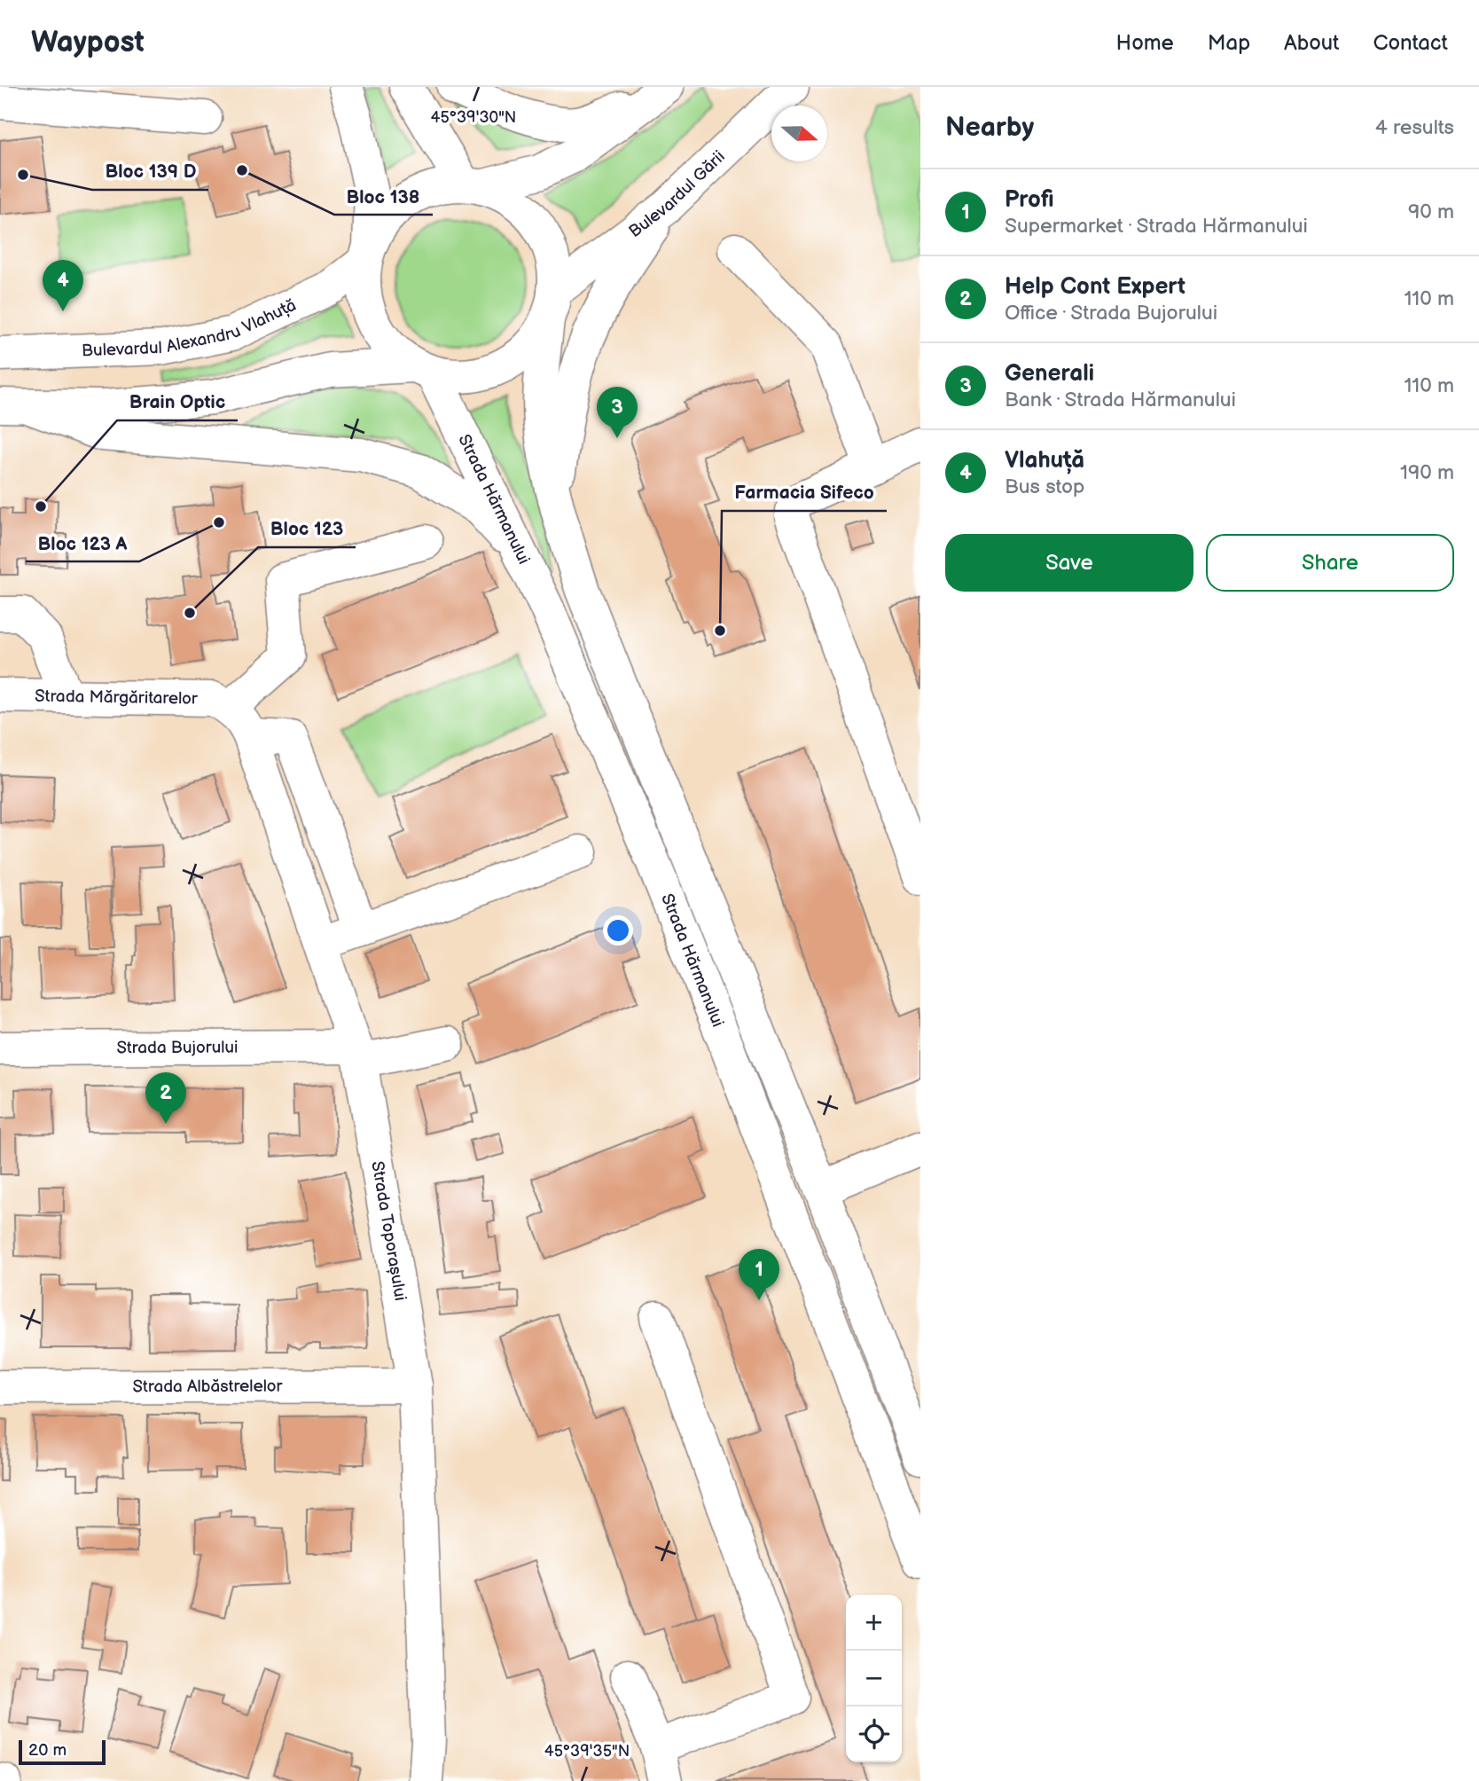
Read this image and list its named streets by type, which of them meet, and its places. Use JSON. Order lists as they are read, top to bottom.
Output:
{
  "streets": {
    "main road": [
      "Bulevardul Gării",
      "Bulevardul Alexandru Vlahuță",
      "Strada Hărmanului",
      "Strada Mărgăritarelor",
      "Strada Bujorului",
      "Strada Toporașului",
      "Strada Albăstrelelor"
    ]
  },
  "crossings": [
    ["Bulevardul Gării", "Bulevardul Alexandru Vlahuță"],
    ["Bulevardul Gării", "Strada Hărmanului"],
    ["Bulevardul Alexandru Vlahuță", "Strada Hărmanului"],
    ["Strada Mărgăritarelor", "Strada Toporașului"],
    ["Strada Bujorului", "Strada Toporașului"],
    ["Strada Toporașului", "Strada Albăstrelelor"]
  ],
  "places": [
    "Bloc 138",
    "Bloc 139 D",
    "Brain Optic",
    "Bloc 123 A",
    "Bloc 123",
    "Farmacia Sifeco"
  ],
  "scale_bar": "20 m",
  "north": "right",
  "page": {
    "header": "Waypost",
    "nav": [
      "Home",
      "Map",
      "About",
      "Contact"
    ],
    "heading": ["Nearby", "4 results"],
    "list": [
      {
        "mark": "1",
        "name": "Profi",
        "note": "Supermarket · Strada Hărmanului",
        "value": "90 m"
      },
      {
        "mark": "2",
        "name": "Help Cont Expert",
        "note": "Office · Strada Bujorului",
        "value": "110 m"
      },
      {
        "mark": "3",
        "name": "Generali",
        "note": "Bank · Strada Hărmanului",
        "value": "110 m"
      },
      {
        "mark": "4",
        "name": "Vlahuță",
        "note": "Bus stop",
        "value": "190 m"
      }
    ],
    "pins": [
      "4",
      "3",
      "2",
      "1"
    ],
    "buttons": ["Save", "Share"],
    "map_buttons": ["+", "−"],
    "scale": "20 m"
  },
  "coordinates": ["45°39'30\"N", "45°39'35\"N"]
}
